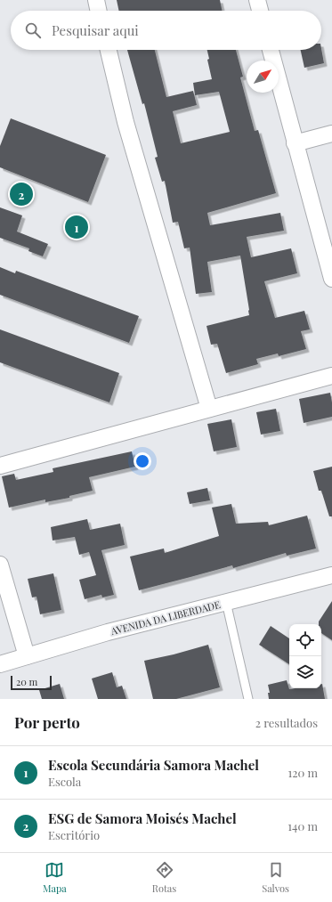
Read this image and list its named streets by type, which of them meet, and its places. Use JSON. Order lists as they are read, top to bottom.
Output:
{
  "streets": {
    "street": ["AVENIDA DA LIBERDADE"]
  },
  "scale_bar": "20 m",
  "north": "top right",
  "page": {
    "search": "Pesquisar aqui",
    "pins": ["2", "1"],
    "scale": "20 m",
    "heading": ["Por perto", "2 resultados"],
    "list": [
      {
        "mark": "1",
        "name": "Escola Secundária Samora Machel",
        "note": "Escola",
        "value": "120 m"
      },
      {
        "mark": "2",
        "name": "ESG de Samora Moisés Machel",
        "note": "Escritório",
        "value": "140 m"
      }
    ],
    "nav": ["Mapa", "Rotas", "Salvos"]
  }
}
